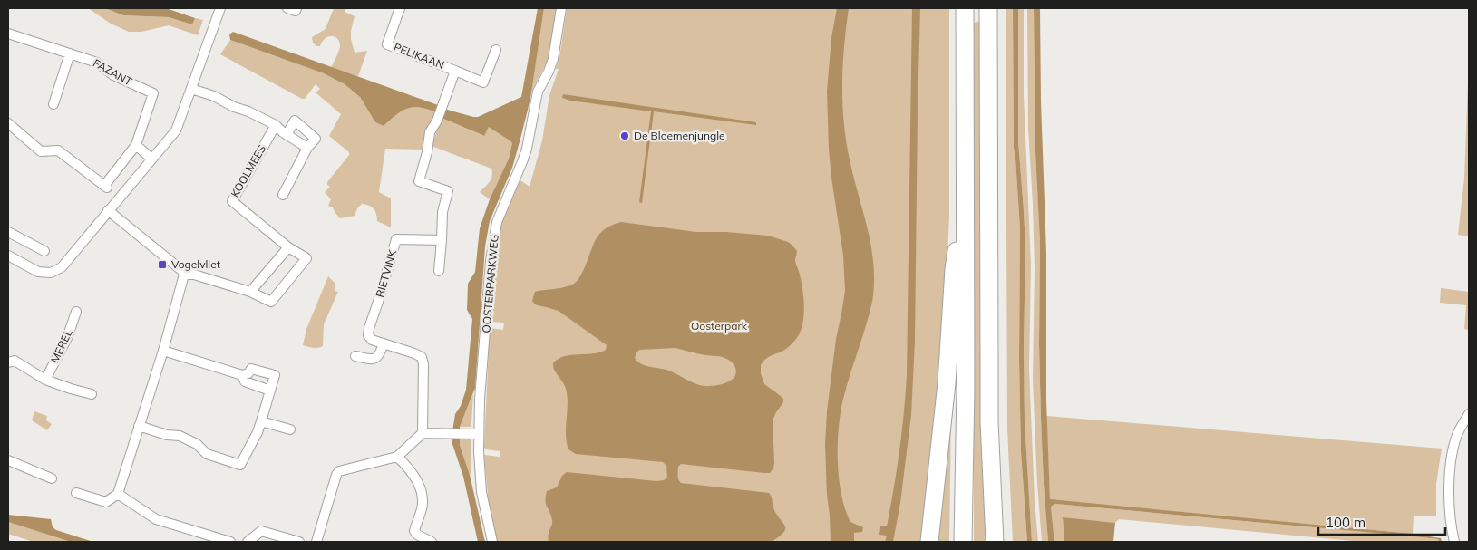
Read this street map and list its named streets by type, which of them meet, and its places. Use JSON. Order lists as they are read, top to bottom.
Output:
{
  "streets": {
    "street": [
      "PELIKAAN",
      "FAZANT",
      "KOOLMEES",
      "RIETVINK",
      "OOSTERPARKWEG",
      "MEREL"
    ]
  },
  "crossings": [
    ["PELIKAAN", "RIETVINK"]
  ],
  "parks": ["Oosterpark"],
  "places": {
    "other": ["De Bloemenjungle"],
    "transit": ["Vogelvliet"]
  },
  "scale_bar": "100 m"
}
